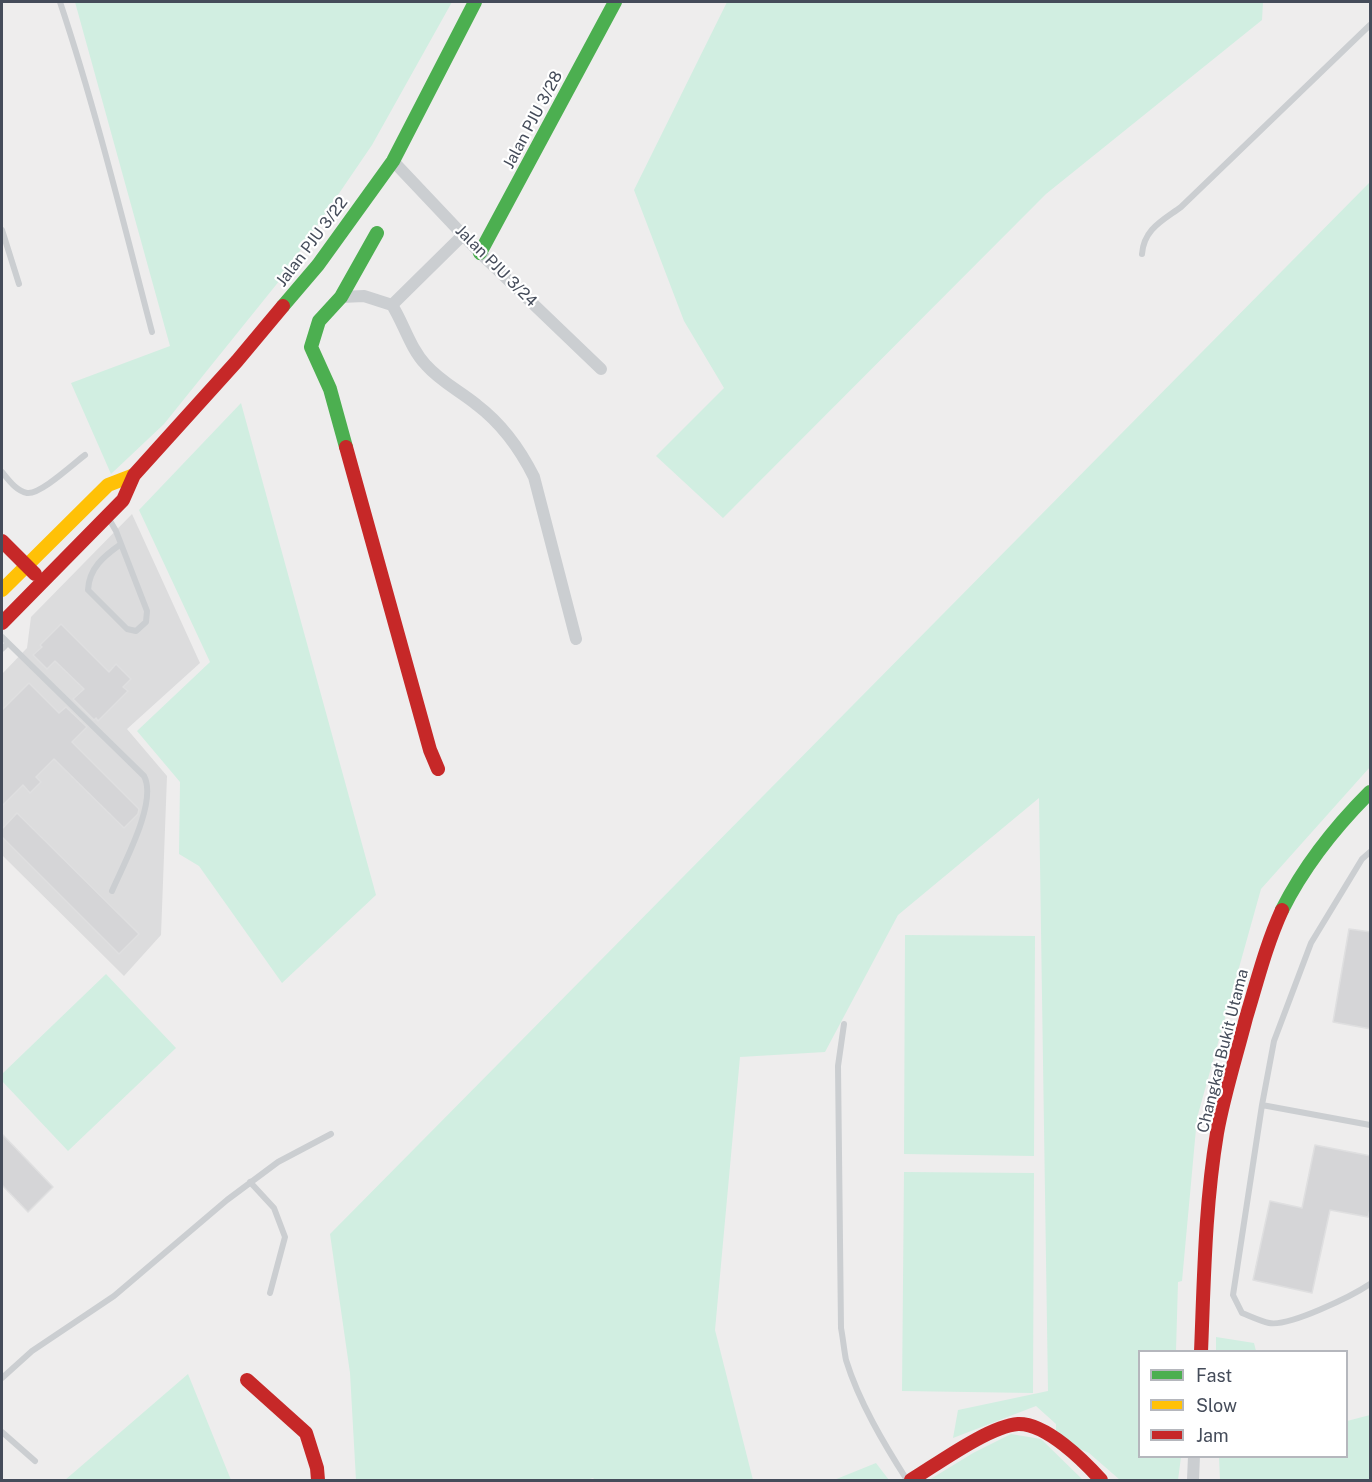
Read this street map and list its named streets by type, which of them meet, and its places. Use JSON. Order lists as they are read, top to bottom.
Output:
{
  "streets": {
    "street": [
      "Jalan PJU 3/28",
      "Jalan PJU 3/22",
      "Jalan PJU 3/24",
      "Changkat Bukit Utama"
    ]
  },
  "crossings": [
    ["Jalan PJU 3/28", "Jalan PJU 3/24"],
    ["Jalan PJU 3/22", "Jalan PJU 3/24"]
  ],
  "legend": ["Fast", "Slow", "Jam"]
}
